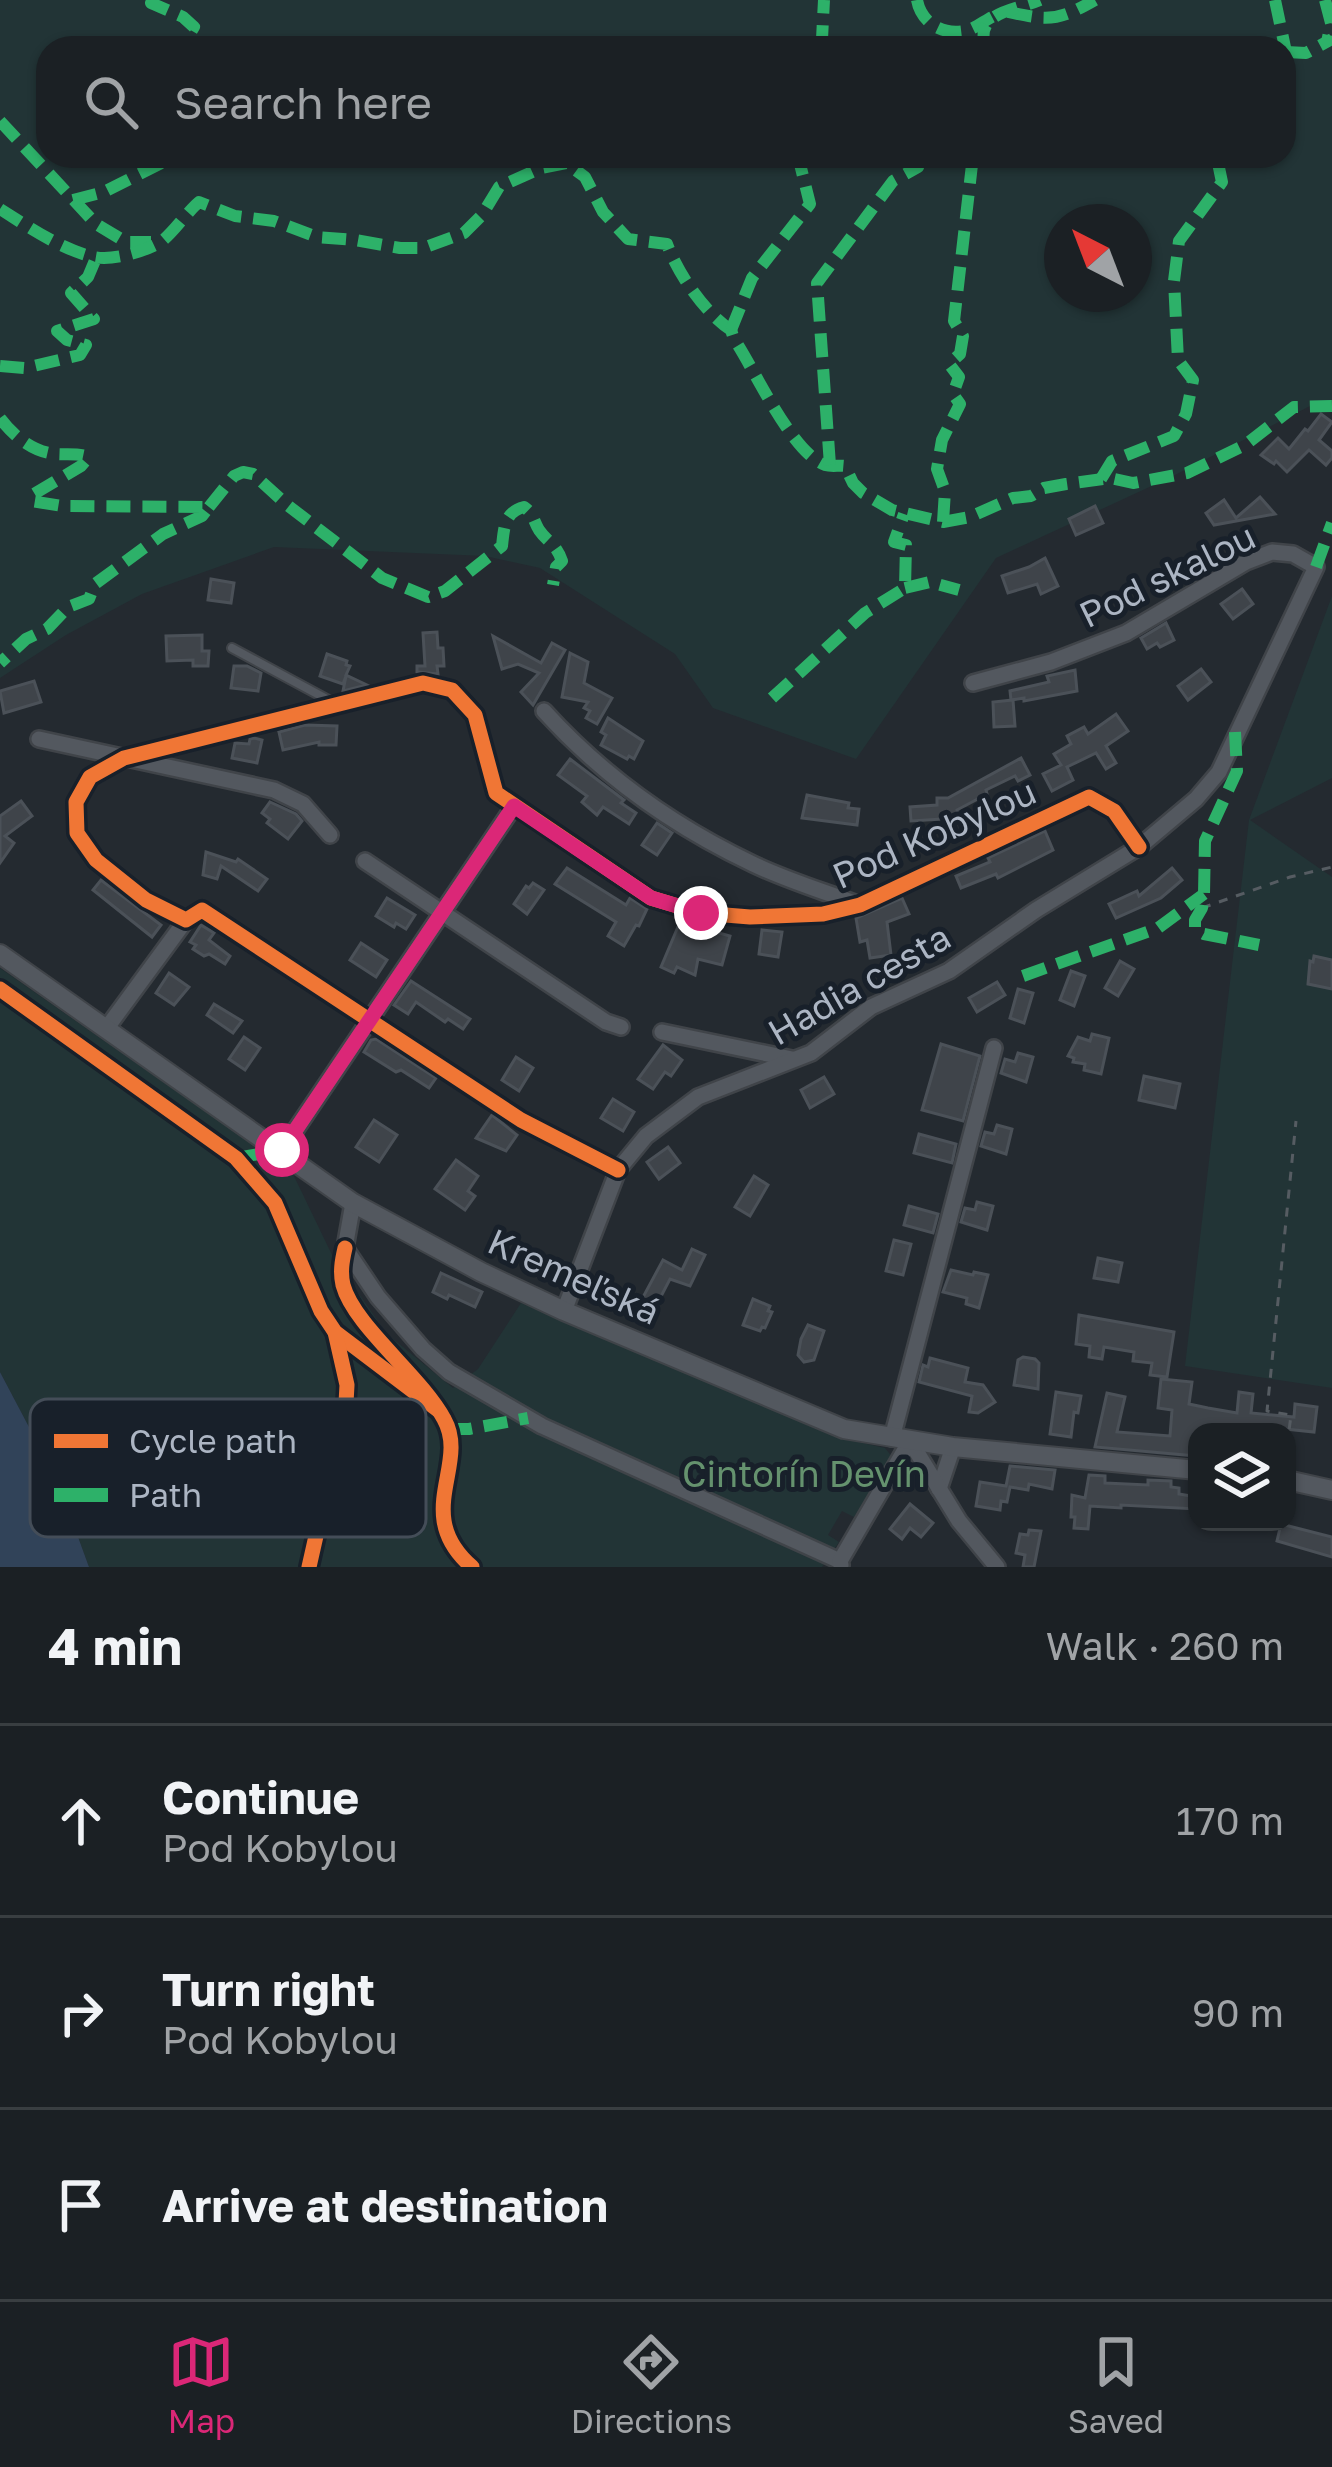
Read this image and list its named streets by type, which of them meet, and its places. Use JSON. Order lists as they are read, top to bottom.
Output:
{
  "streets": {
    "street": [
      "Pod skalou",
      "Pod Kobylou",
      "Hadia cesta",
      "Kremeľská"
    ]
  },
  "crossings": [
    ["Pod skalou", "Pod Kobylou"],
    ["Pod skalou", "Hadia cesta"],
    ["Pod Kobylou", "Hadia cesta"],
    ["Hadia cesta", "Kremeľská"]
  ],
  "parks": ["Cintorín Devín"],
  "legend": ["Cycle path", "Path"],
  "north": "top left",
  "page": {
    "search": "Search here",
    "heading": ["4 min", "Walk · 260 m"],
    "list": [
      ["Continue", "Pod Kobylou", "170 m"],
      ["Turn right", "Pod Kobylou", "90 m"],
      "Arrive at destination"
    ],
    "nav": ["Map", "Directions", "Saved"]
  }
}
